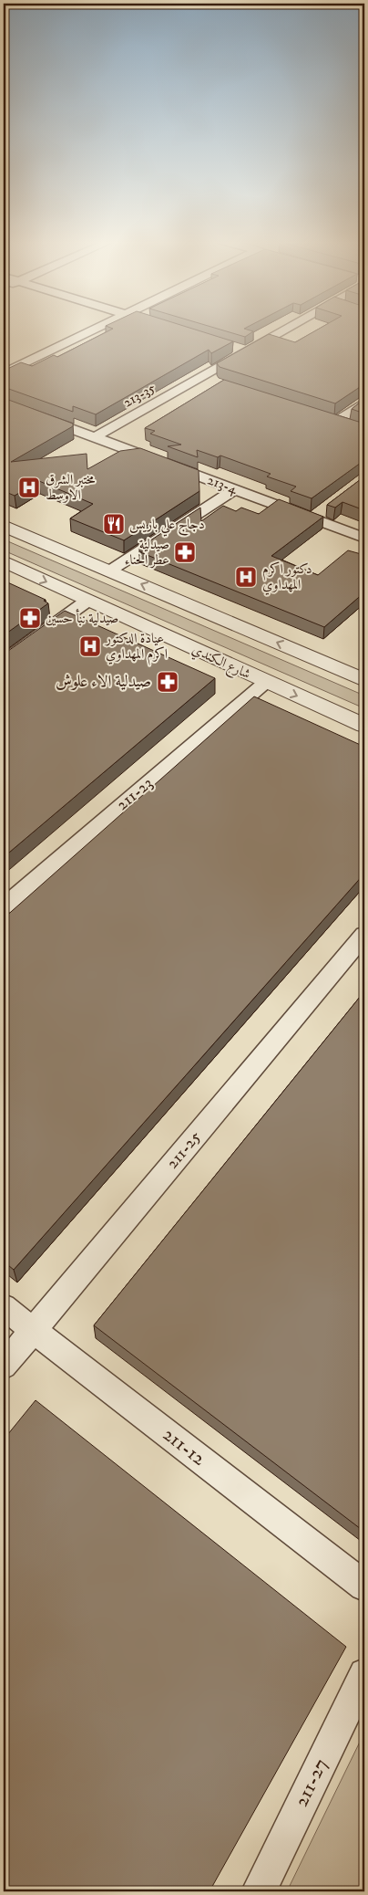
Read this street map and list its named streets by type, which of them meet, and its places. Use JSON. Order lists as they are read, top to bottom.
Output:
{
  "streets": {
    "street": [
      "213-35",
      "213-4",
      "شارع الكندي",
      "211-23",
      "211-25",
      "211-12",
      "211-27"
    ]
  },
  "crossings": [
    ["213-35", "213-4"],
    ["شارع الكندي", "211-23"],
    ["211-25", "211-12"]
  ],
  "places": {
    "hospital": ["مختبر الشرق الاوسط", "دكتور اكرم المهداوي", "عيادة الدكتور اكرم المهداوي"],
    "restaurant": ["دجاج علي باريس"],
    "pharmacy": ["صيدلية عطر الحناء", "صيدلية نبأ حسين", "صيدلية الاء علوش"]
  }
}
